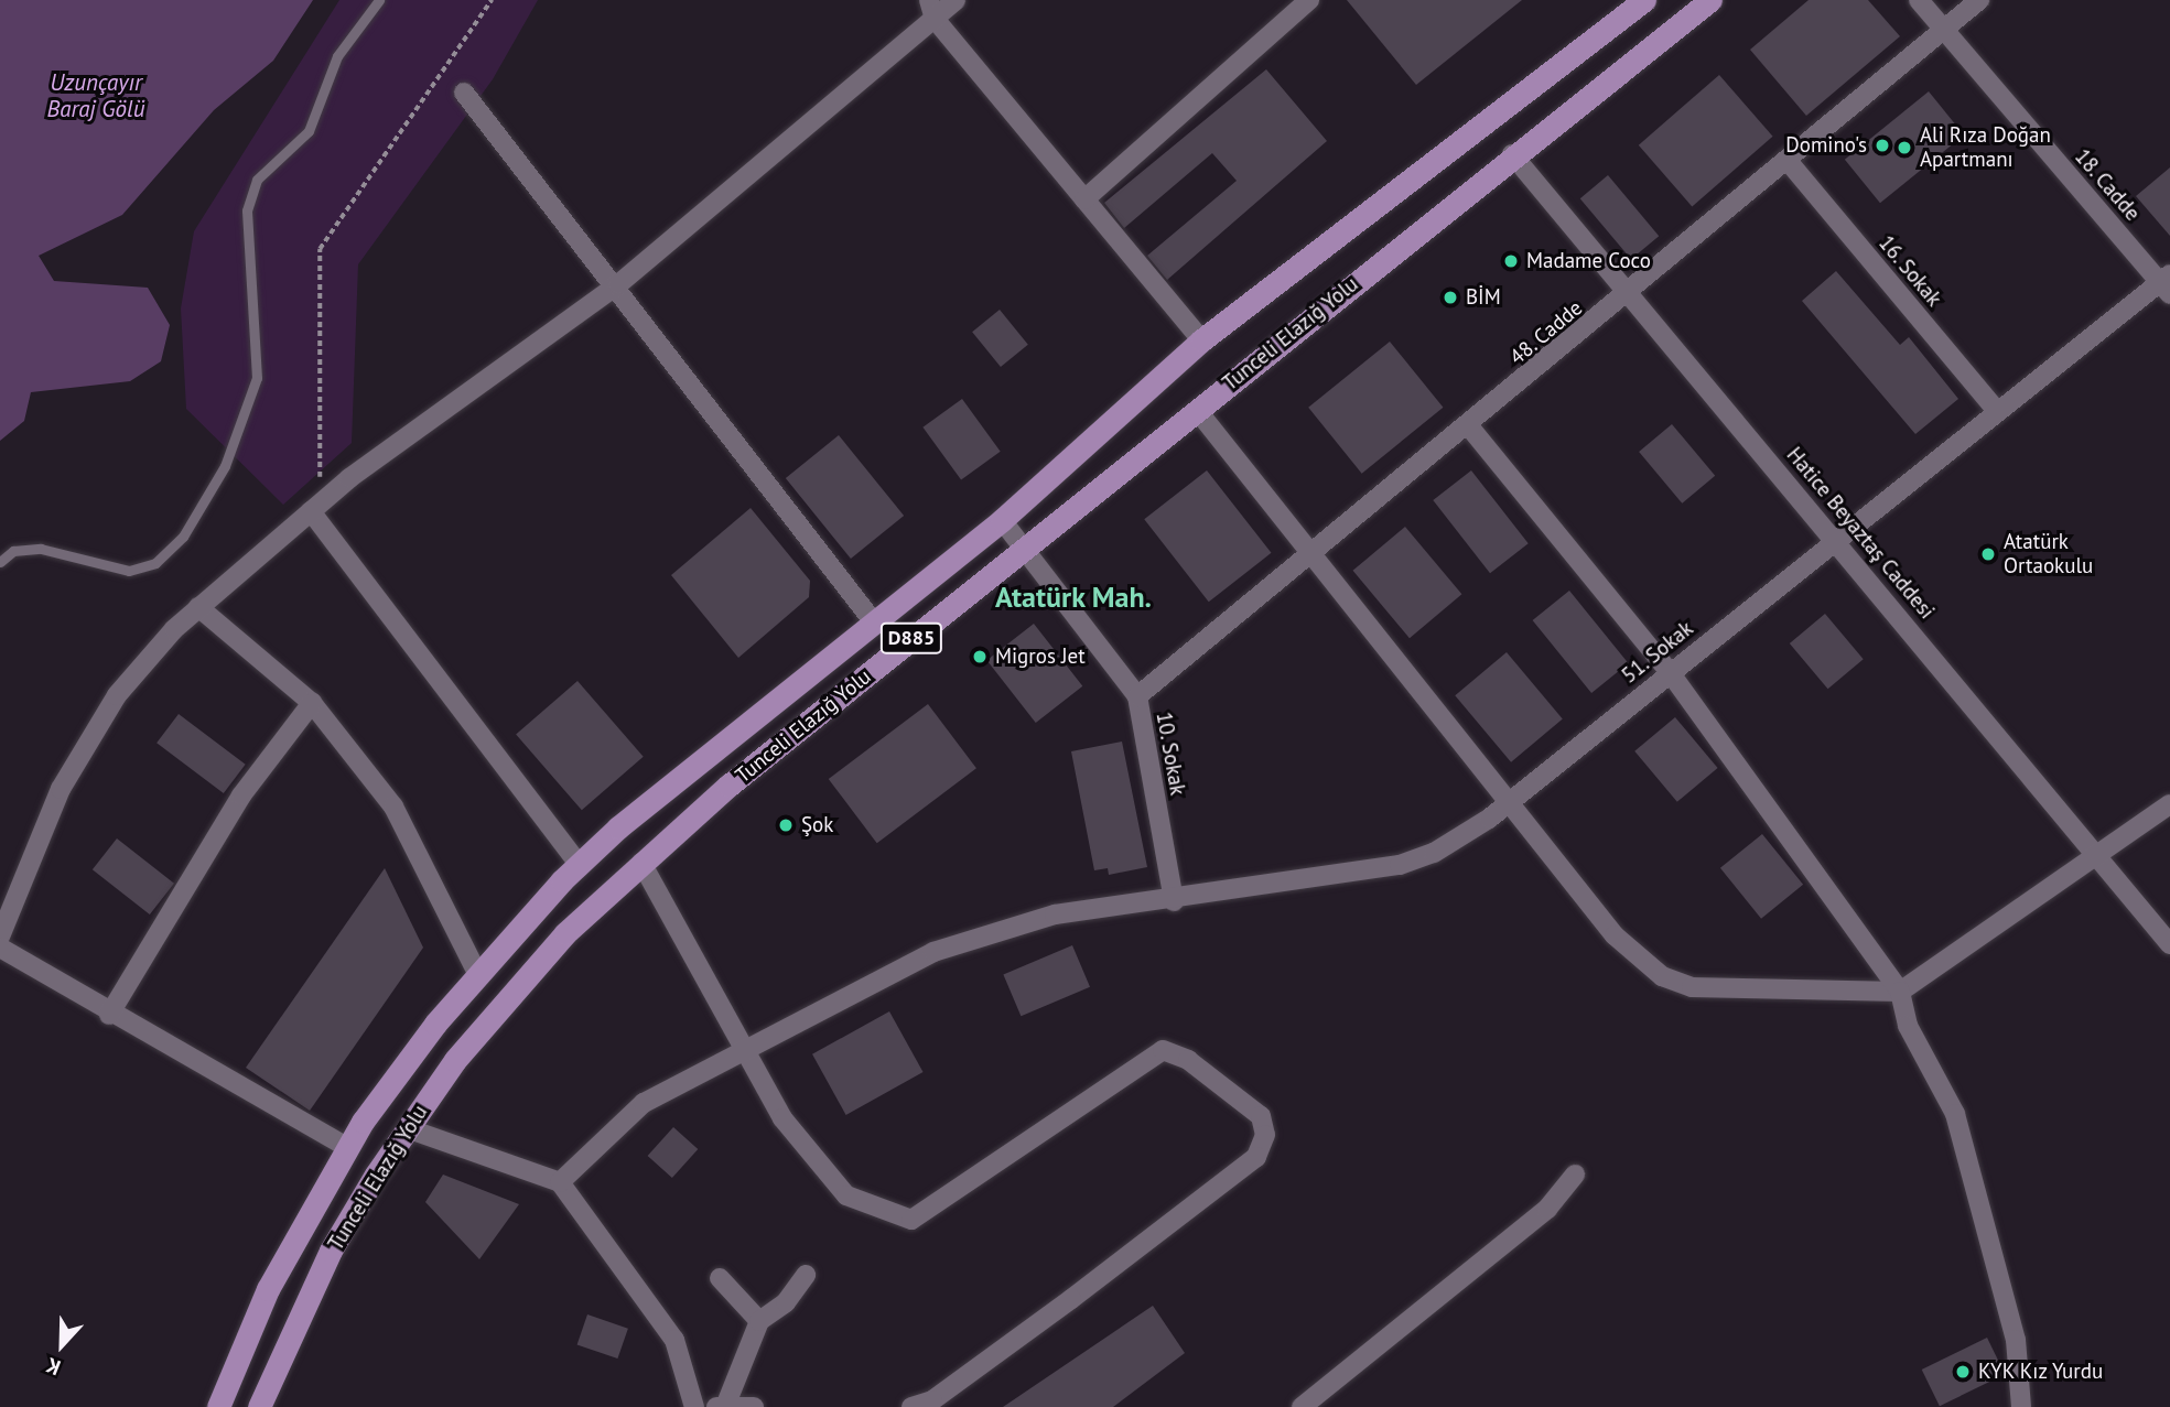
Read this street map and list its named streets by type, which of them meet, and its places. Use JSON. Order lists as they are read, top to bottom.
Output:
{
  "streets": {
    "main road": ["Tunceli Elazığ Yolu", "D885"],
    "street": [
      "18. Cadde",
      "16. Sokak",
      "48. Cadde",
      "Hatice Beyaztaş Caddesi",
      "51. Sokak",
      "10. Sokak"
    ]
  },
  "crossings": [
    ["18. Cadde", "48. Cadde"],
    ["18. Cadde", "51. Sokak"],
    ["16. Sokak", "48. Cadde"],
    ["16. Sokak", "51. Sokak"],
    ["48. Cadde", "Hatice Beyaztaş Caddesi"],
    ["48. Cadde", "10. Sokak"],
    ["Tunceli Elazığ Yolu", "Hatice Beyaztaş Caddesi"],
    ["Tunceli Elazığ Yolu", "10. Sokak"],
    ["Hatice Beyaztaş Caddesi", "51. Sokak"],
    ["51. Sokak", "10. Sokak"]
  ],
  "districts": ["Atatürk Mah."],
  "water": ["Uzunçayır Baraj Gölü"],
  "places": [
    "Domino's",
    "Ali Rıza Doğan Apartmanı",
    "Madame Coco",
    "BİM",
    "Atatürk Ortaokulu",
    "Migros Jet",
    "Şok",
    "KYK Kız Yurdu"
  ],
  "north": "bottom"
}
